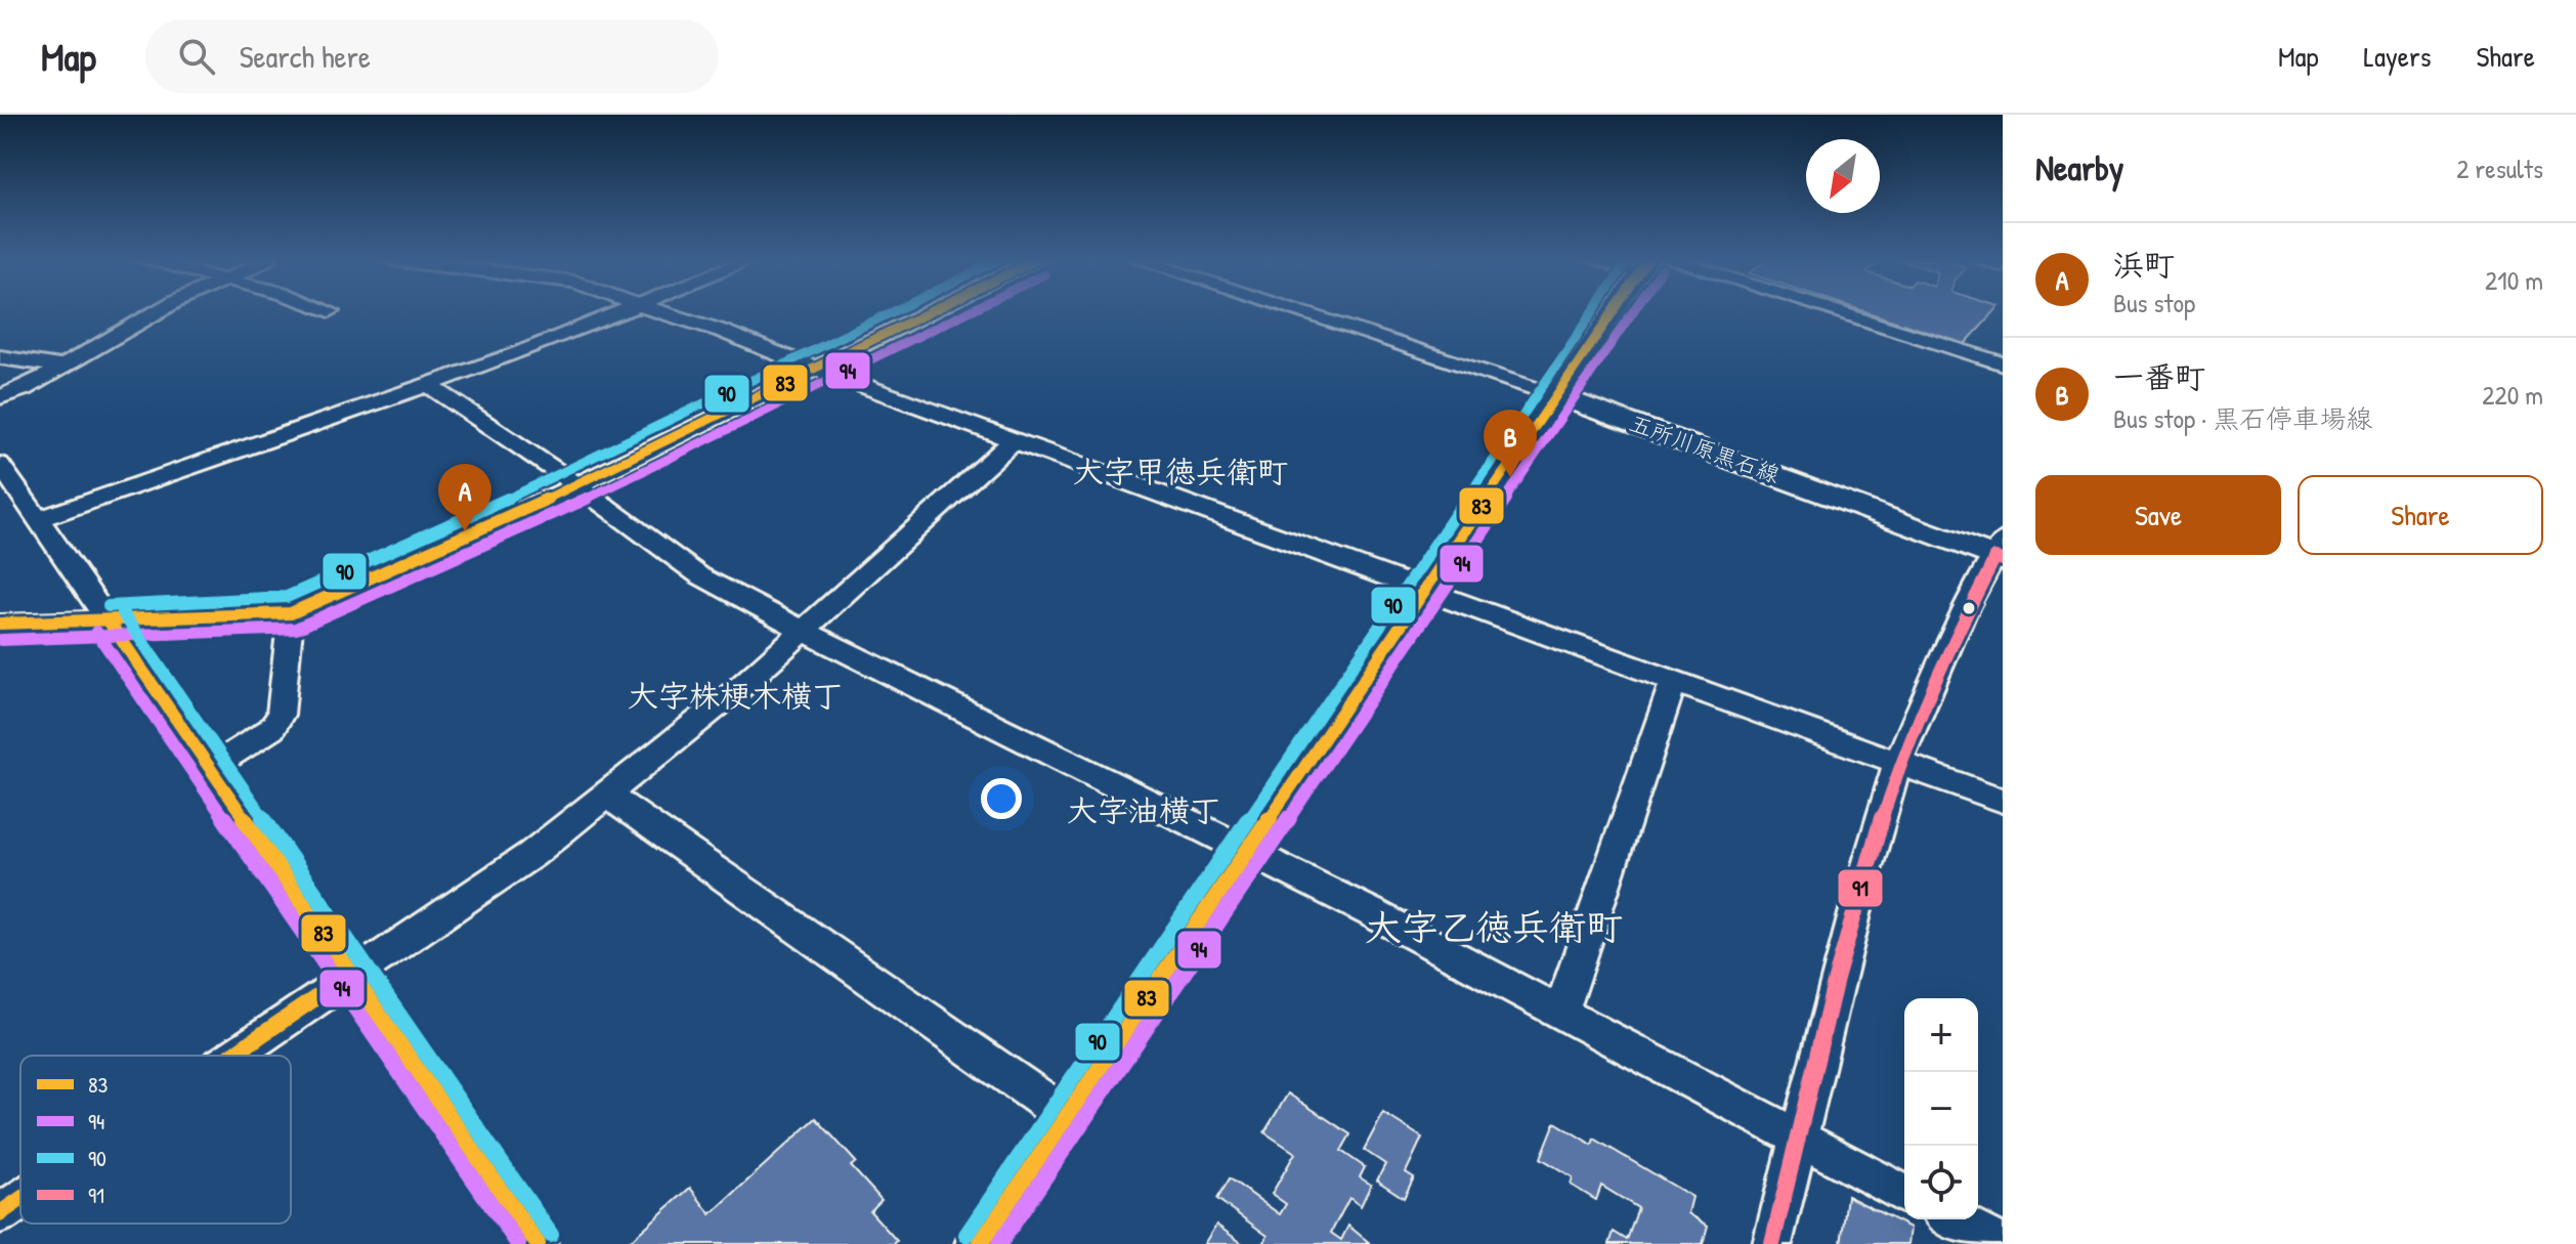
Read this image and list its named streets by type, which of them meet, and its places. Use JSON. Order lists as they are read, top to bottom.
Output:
{
  "streets": {
    "main road": ["五所川原黒石線"]
  },
  "districts": [
    "大字甲徳兵衛町",
    "大字株梗木横丁",
    "大字油横丁",
    "大字乙徳兵衛町"
  ],
  "lines": [
    "transit line 83",
    "transit line 94",
    "transit line 90",
    "transit line 91"
  ],
  "legend": [
    "83",
    "94",
    "90",
    "91"
  ],
  "north": "bottom left",
  "page": {
    "header": "Map",
    "search": "Search here",
    "nav": ["Map", "Layers", "Share"],
    "heading": ["Nearby", "2 results"],
    "list": [
      {
        "mark": "A",
        "name": "浜町",
        "note": "Bus stop",
        "value": "210 m"
      },
      {
        "mark": "B",
        "name": "一番町",
        "note": "Bus stop · 黒石停車場線",
        "value": "220 m"
      }
    ],
    "pins": ["B", "A"],
    "buttons": ["Save", "Share"],
    "map_buttons": ["+", "−"]
  }
}
